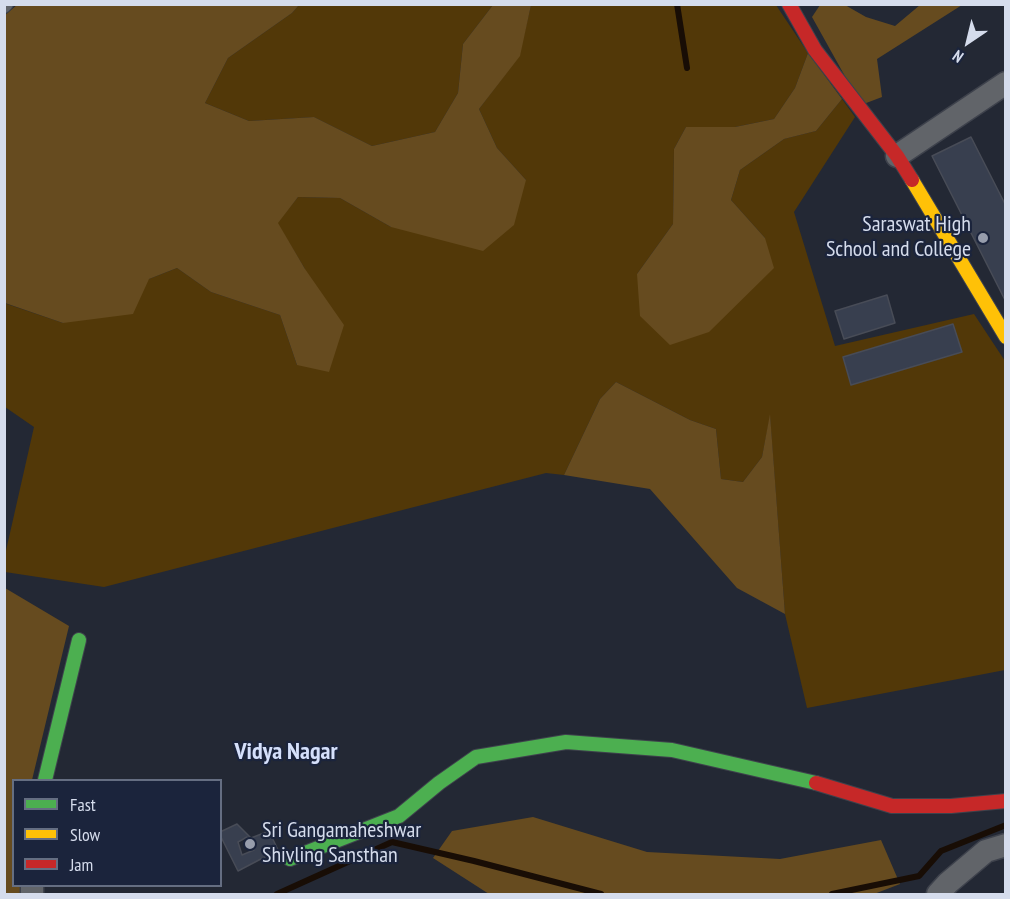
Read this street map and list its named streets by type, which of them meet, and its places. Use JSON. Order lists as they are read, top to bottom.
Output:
{
  "districts": ["Vidya Nagar"],
  "places": ["Saraswat High School and College", "Sri Gangamaheshwar Shivling Sansthan"],
  "legend": ["Fast", "Slow", "Jam"],
  "north": "bottom left"
}
